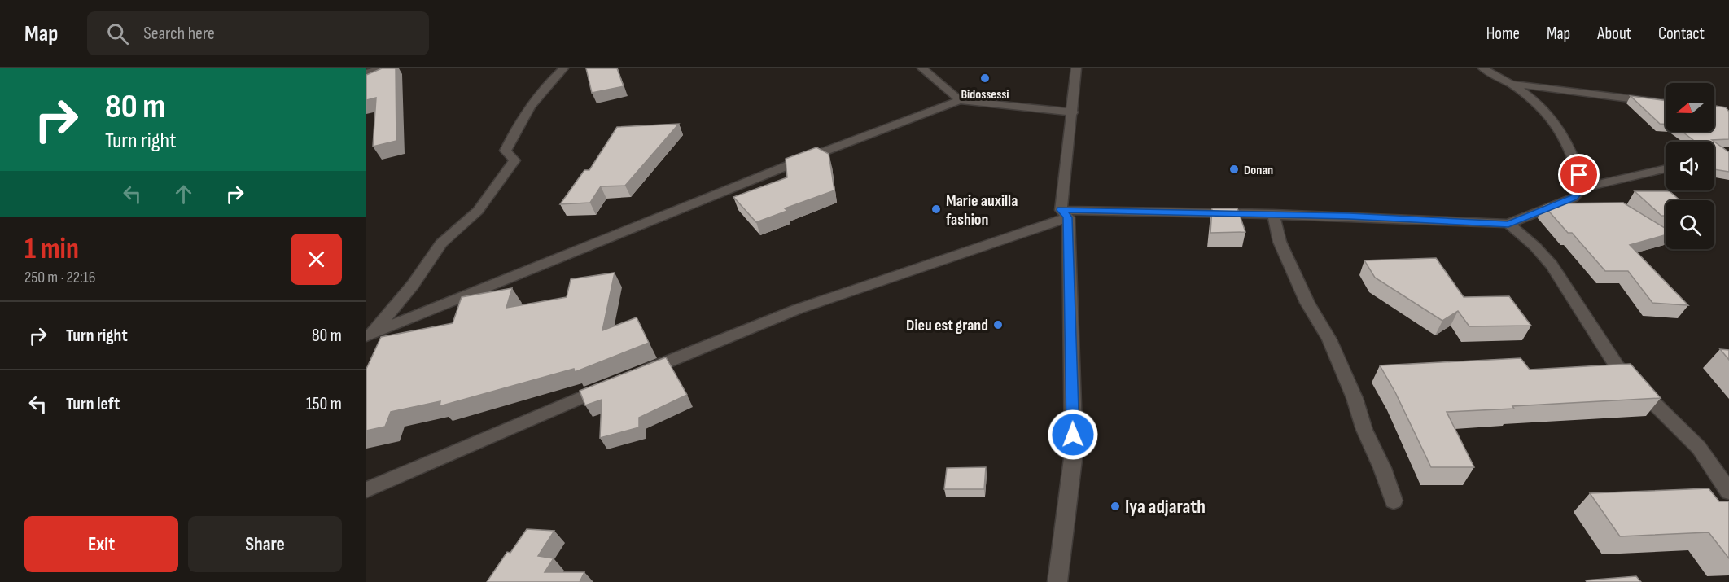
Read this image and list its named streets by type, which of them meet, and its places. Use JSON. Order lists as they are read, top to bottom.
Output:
{
  "places": [
    "Bidossessi",
    "Donan",
    "Marie auxilla fashion",
    "Dieu est grand",
    "Iya adjarath"
  ],
  "north": "left",
  "page": {
    "header": "Map",
    "search": "Search here",
    "nav": [
      "Home",
      "Map",
      "About",
      "Contact"
    ],
    "turn": ["80 m", "Turn right"],
    "heading": ["1 min", "250 m · 22:16"],
    "list": [
      {
        "name": "Turn right",
        "value": "80 m"
      },
      {
        "name": "Turn left",
        "value": "150 m"
      }
    ],
    "buttons": ["Exit", "Share"]
  }
}
